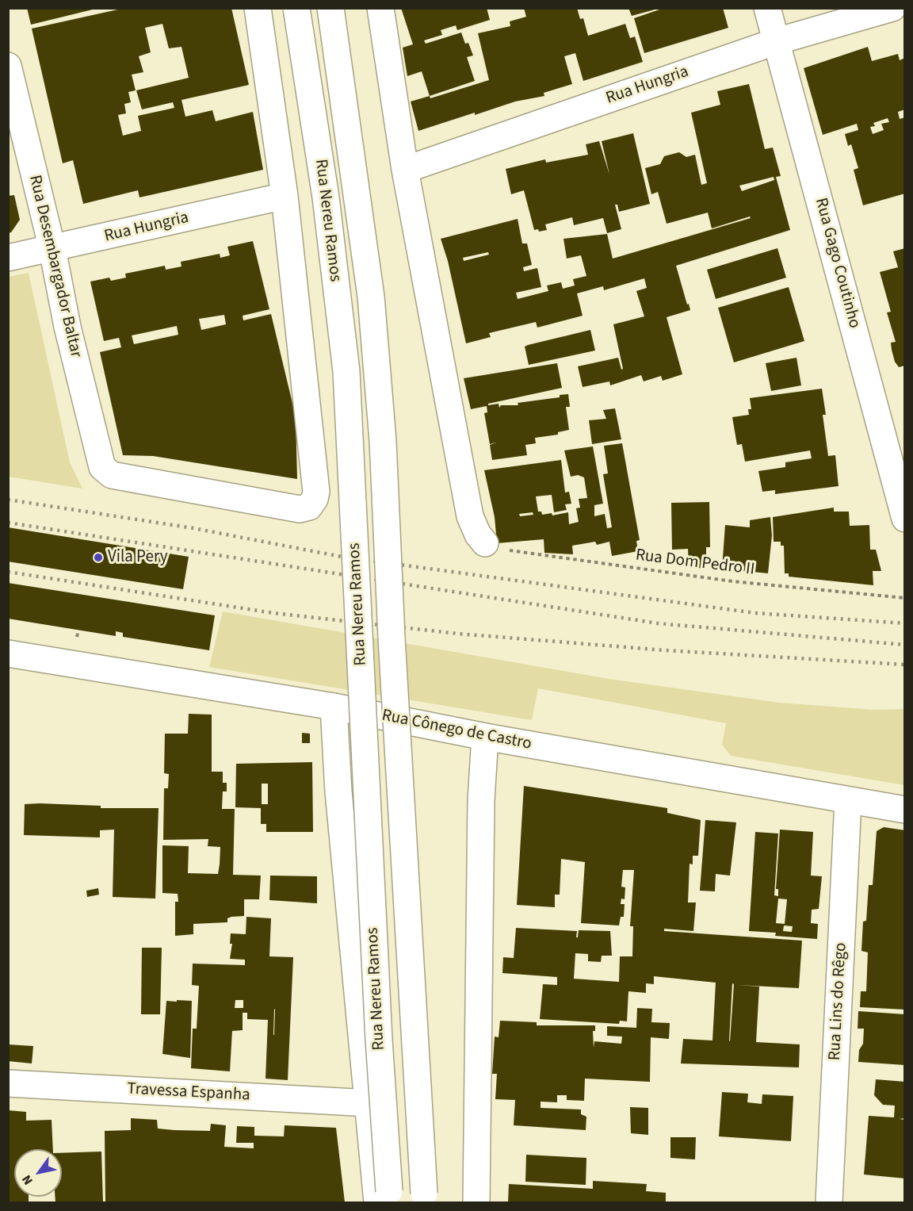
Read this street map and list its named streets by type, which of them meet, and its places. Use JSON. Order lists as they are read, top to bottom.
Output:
{
  "streets": {
    "street": [
      "Rua Hungria",
      "Rua Nereu Ramos",
      "Rua Gago Coutinho",
      "Rua Desembargador Baltar",
      "Rua Cônego de Castro",
      "Rua Lins do Rêgo",
      "Travessa Espanha"
    ],
    "path": ["Rua Dom Pedro II"]
  },
  "crossings": [
    ["Rua Hungria", "Rua Gago Coutinho"],
    ["Rua Hungria", "Rua Desembargador Baltar"],
    ["Rua Nereu Ramos", "Rua Cônego de Castro"],
    ["Rua Nereu Ramos", "Travessa Espanha"],
    ["Rua Cônego de Castro", "Rua Lins do Rêgo"]
  ],
  "places": ["Vila Pery"],
  "north": "bottom left"
}
